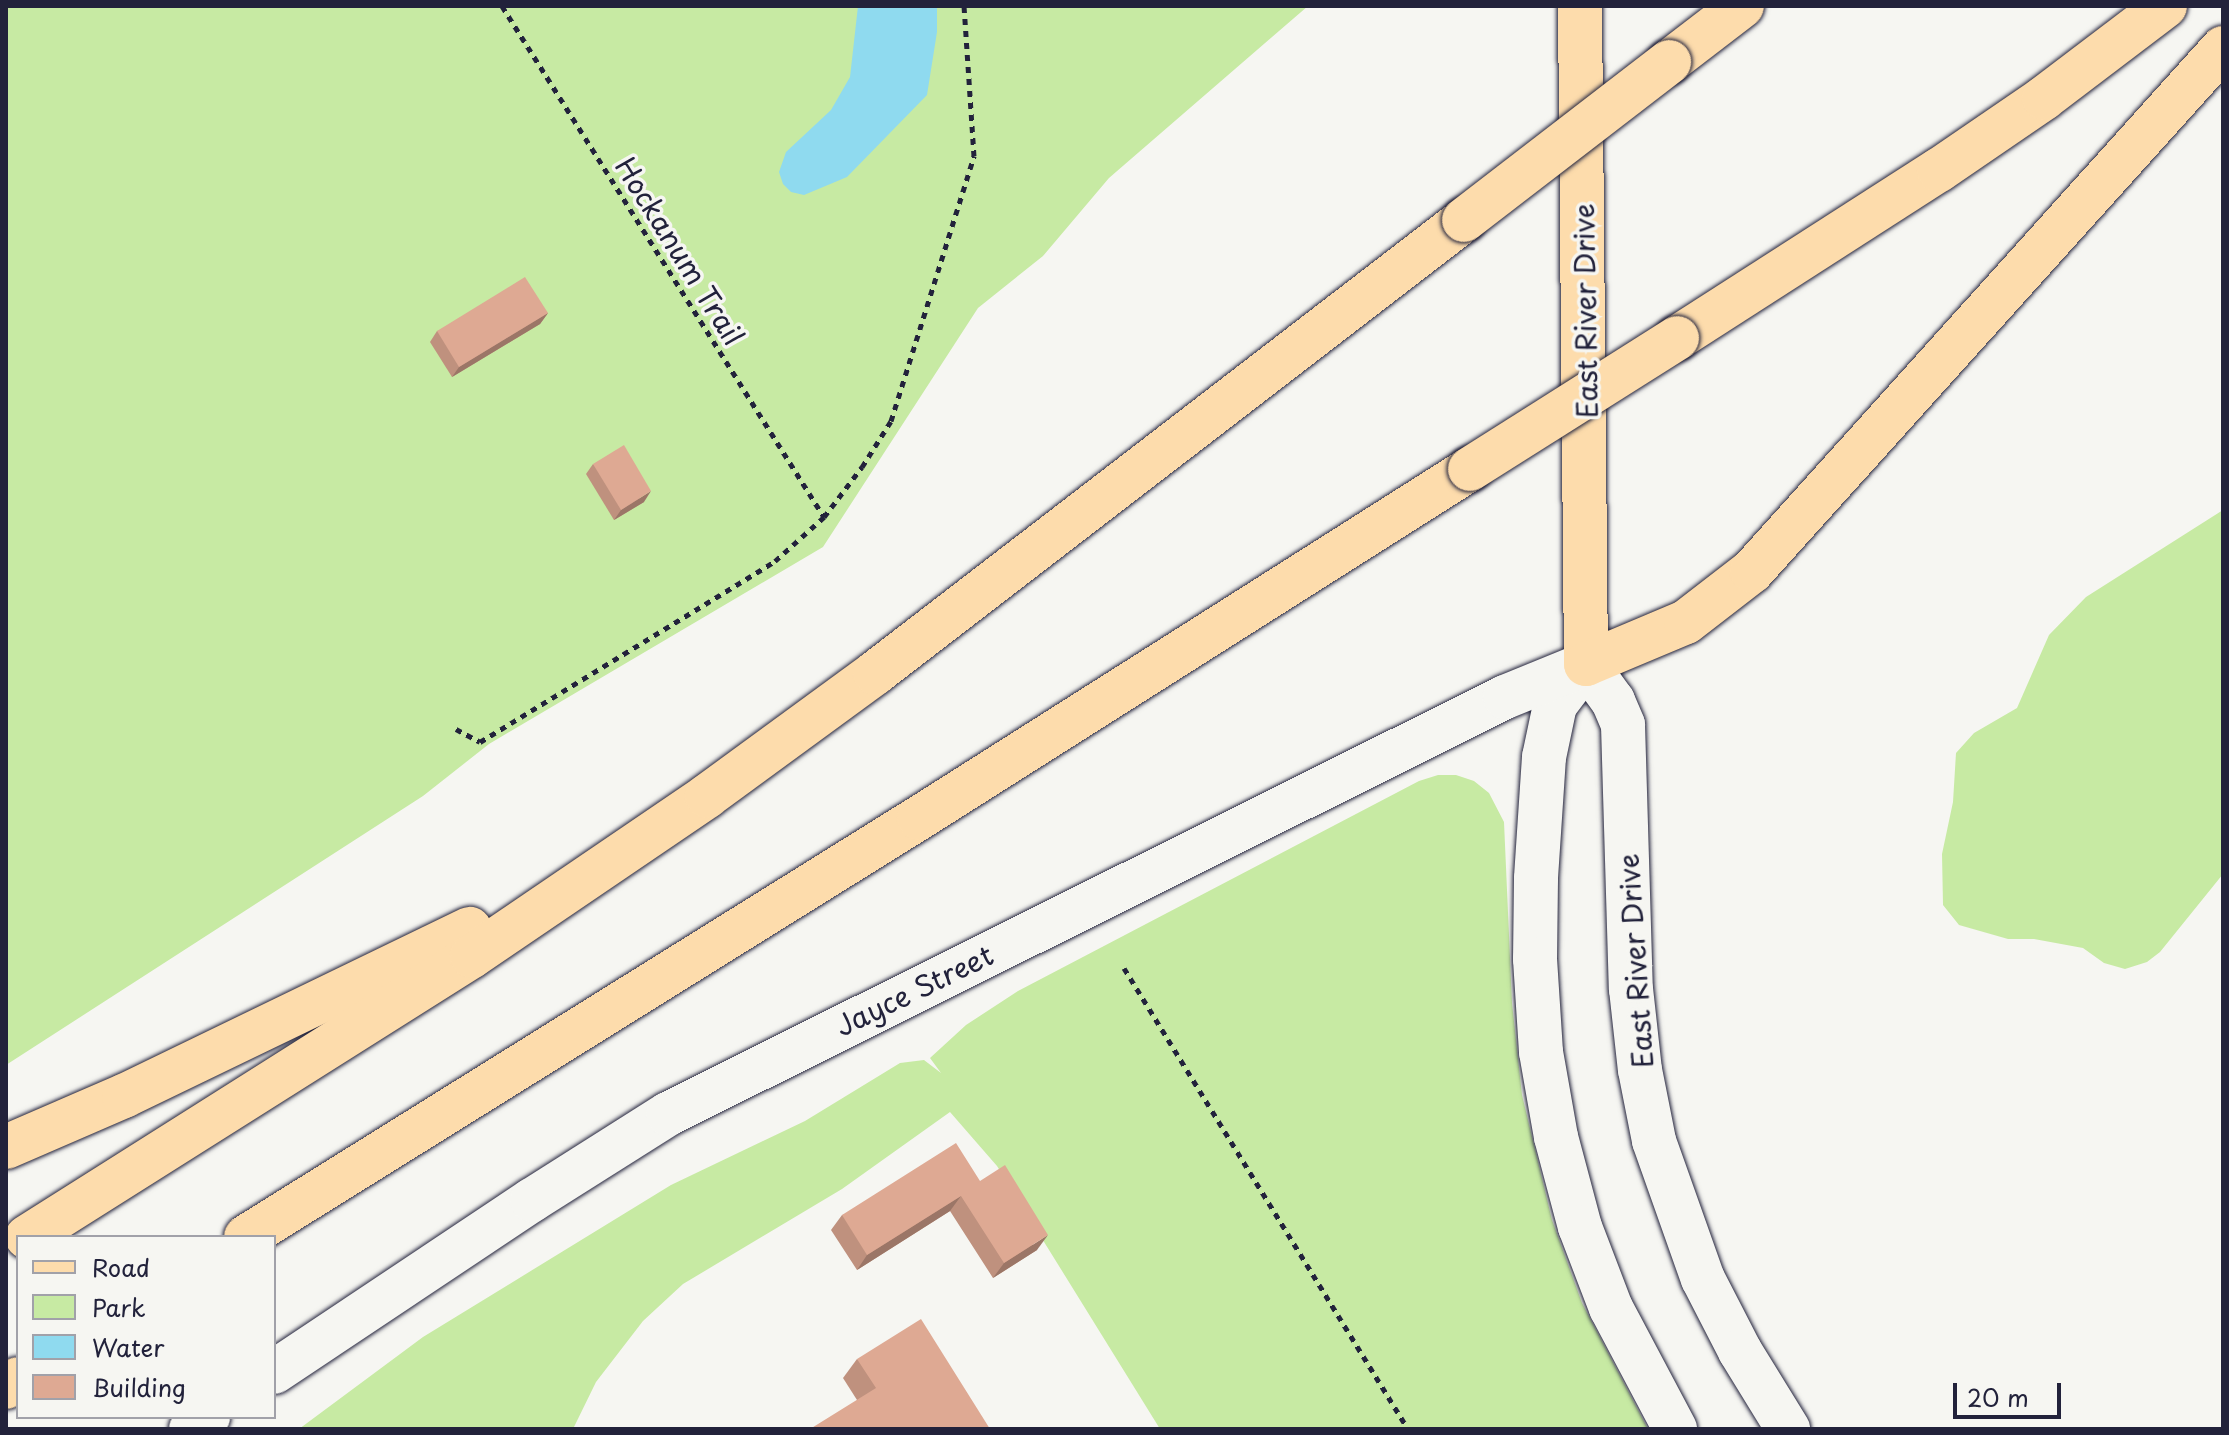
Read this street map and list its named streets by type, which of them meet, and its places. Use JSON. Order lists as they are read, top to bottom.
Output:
{
  "streets": {
    "main road": ["East River Drive"],
    "street": ["Jayce Street"],
    "path": ["Hockanum Trail"]
  },
  "crossings": [
    ["East River Drive", "Jayce Street"]
  ],
  "legend": [
    "Road",
    "Park",
    "Water",
    "Building"
  ],
  "scale_bar": "20 m"
}
